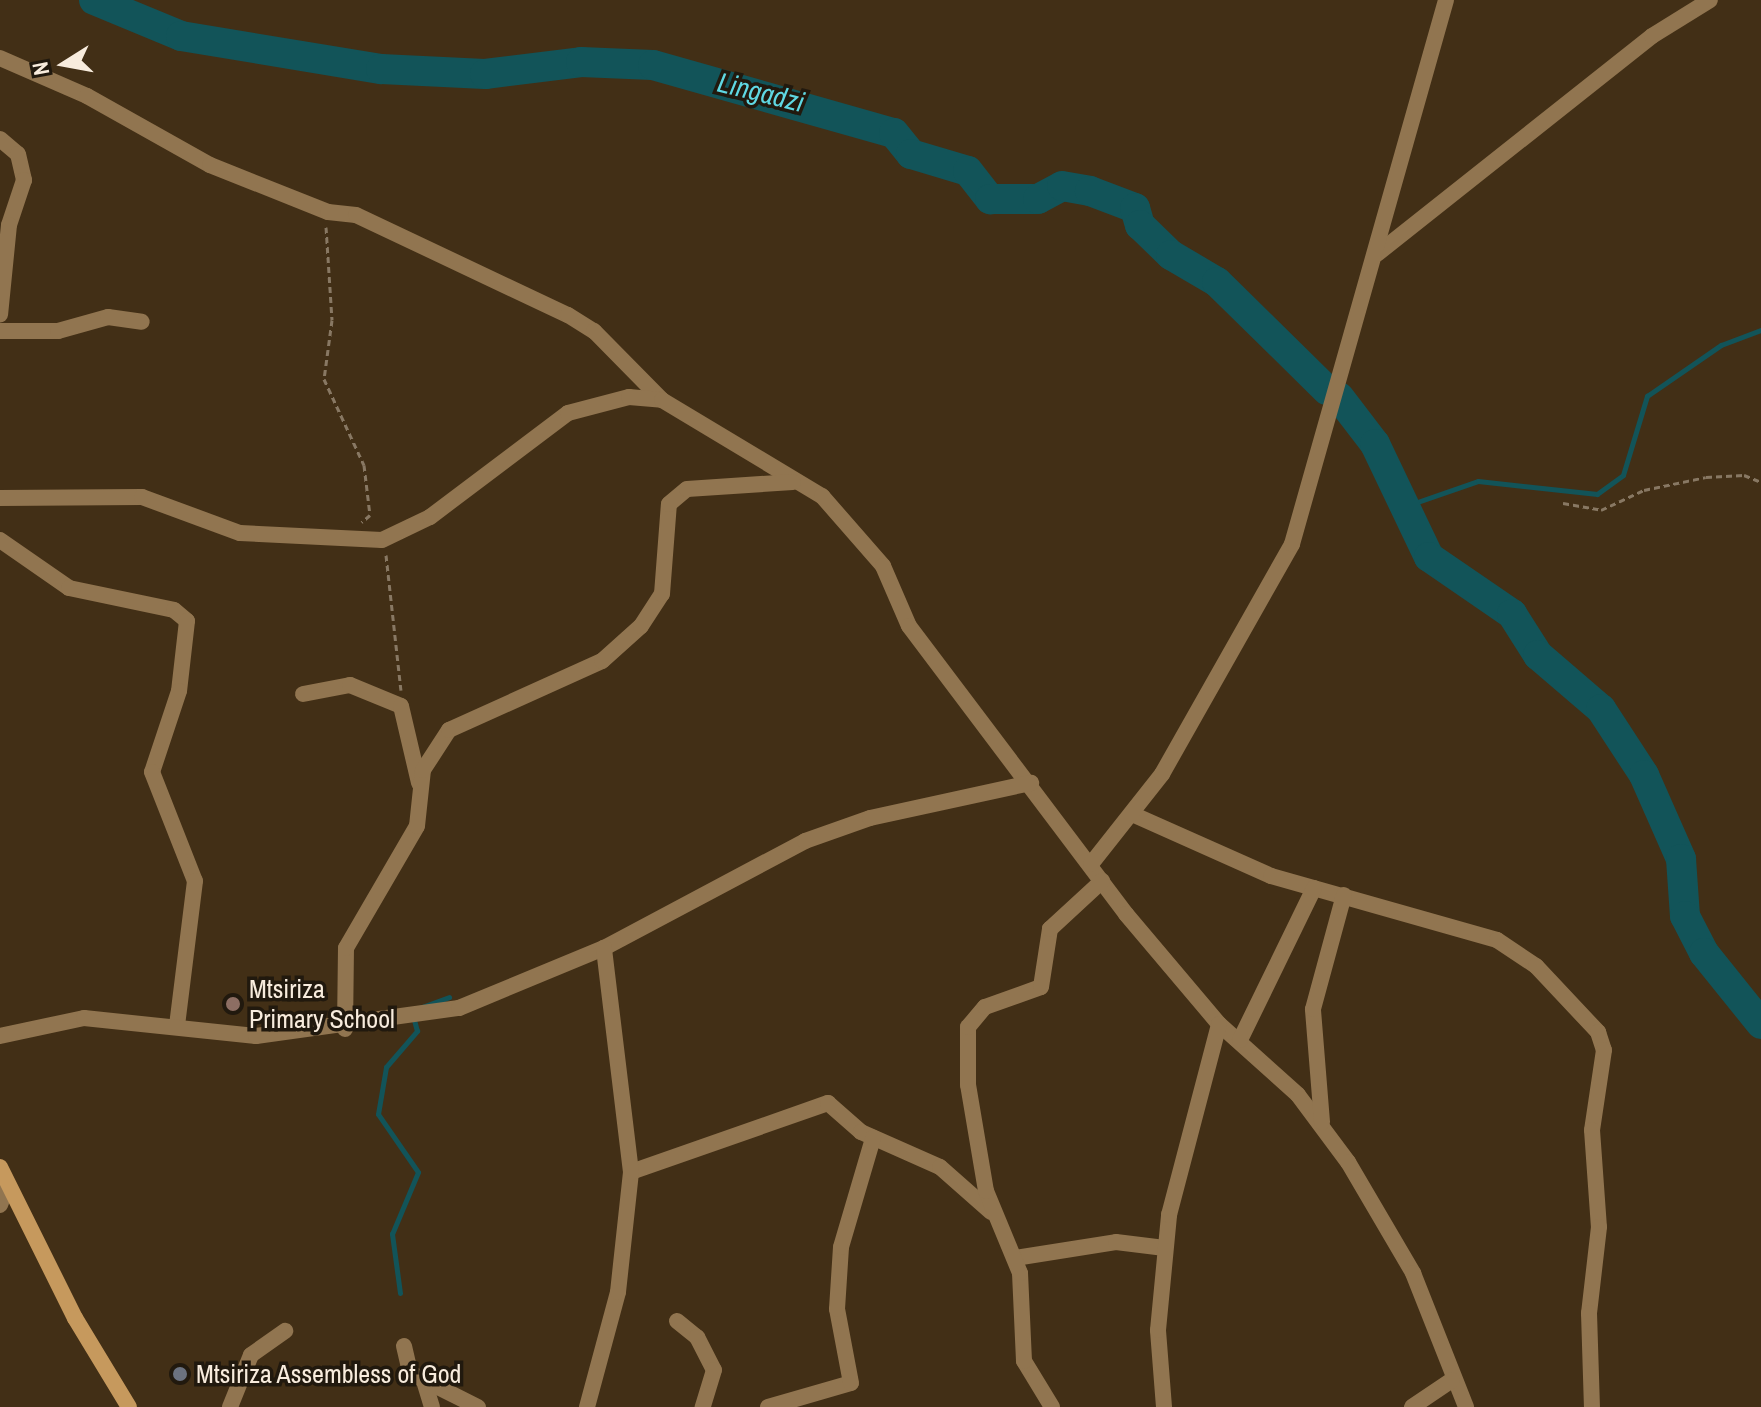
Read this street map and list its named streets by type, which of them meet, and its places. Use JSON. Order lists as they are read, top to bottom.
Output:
{
  "water": ["Lingadzi"],
  "places": ["Mtsiriza Primary School", "Mtsiriza Assembless of God"],
  "north": "left"
}
